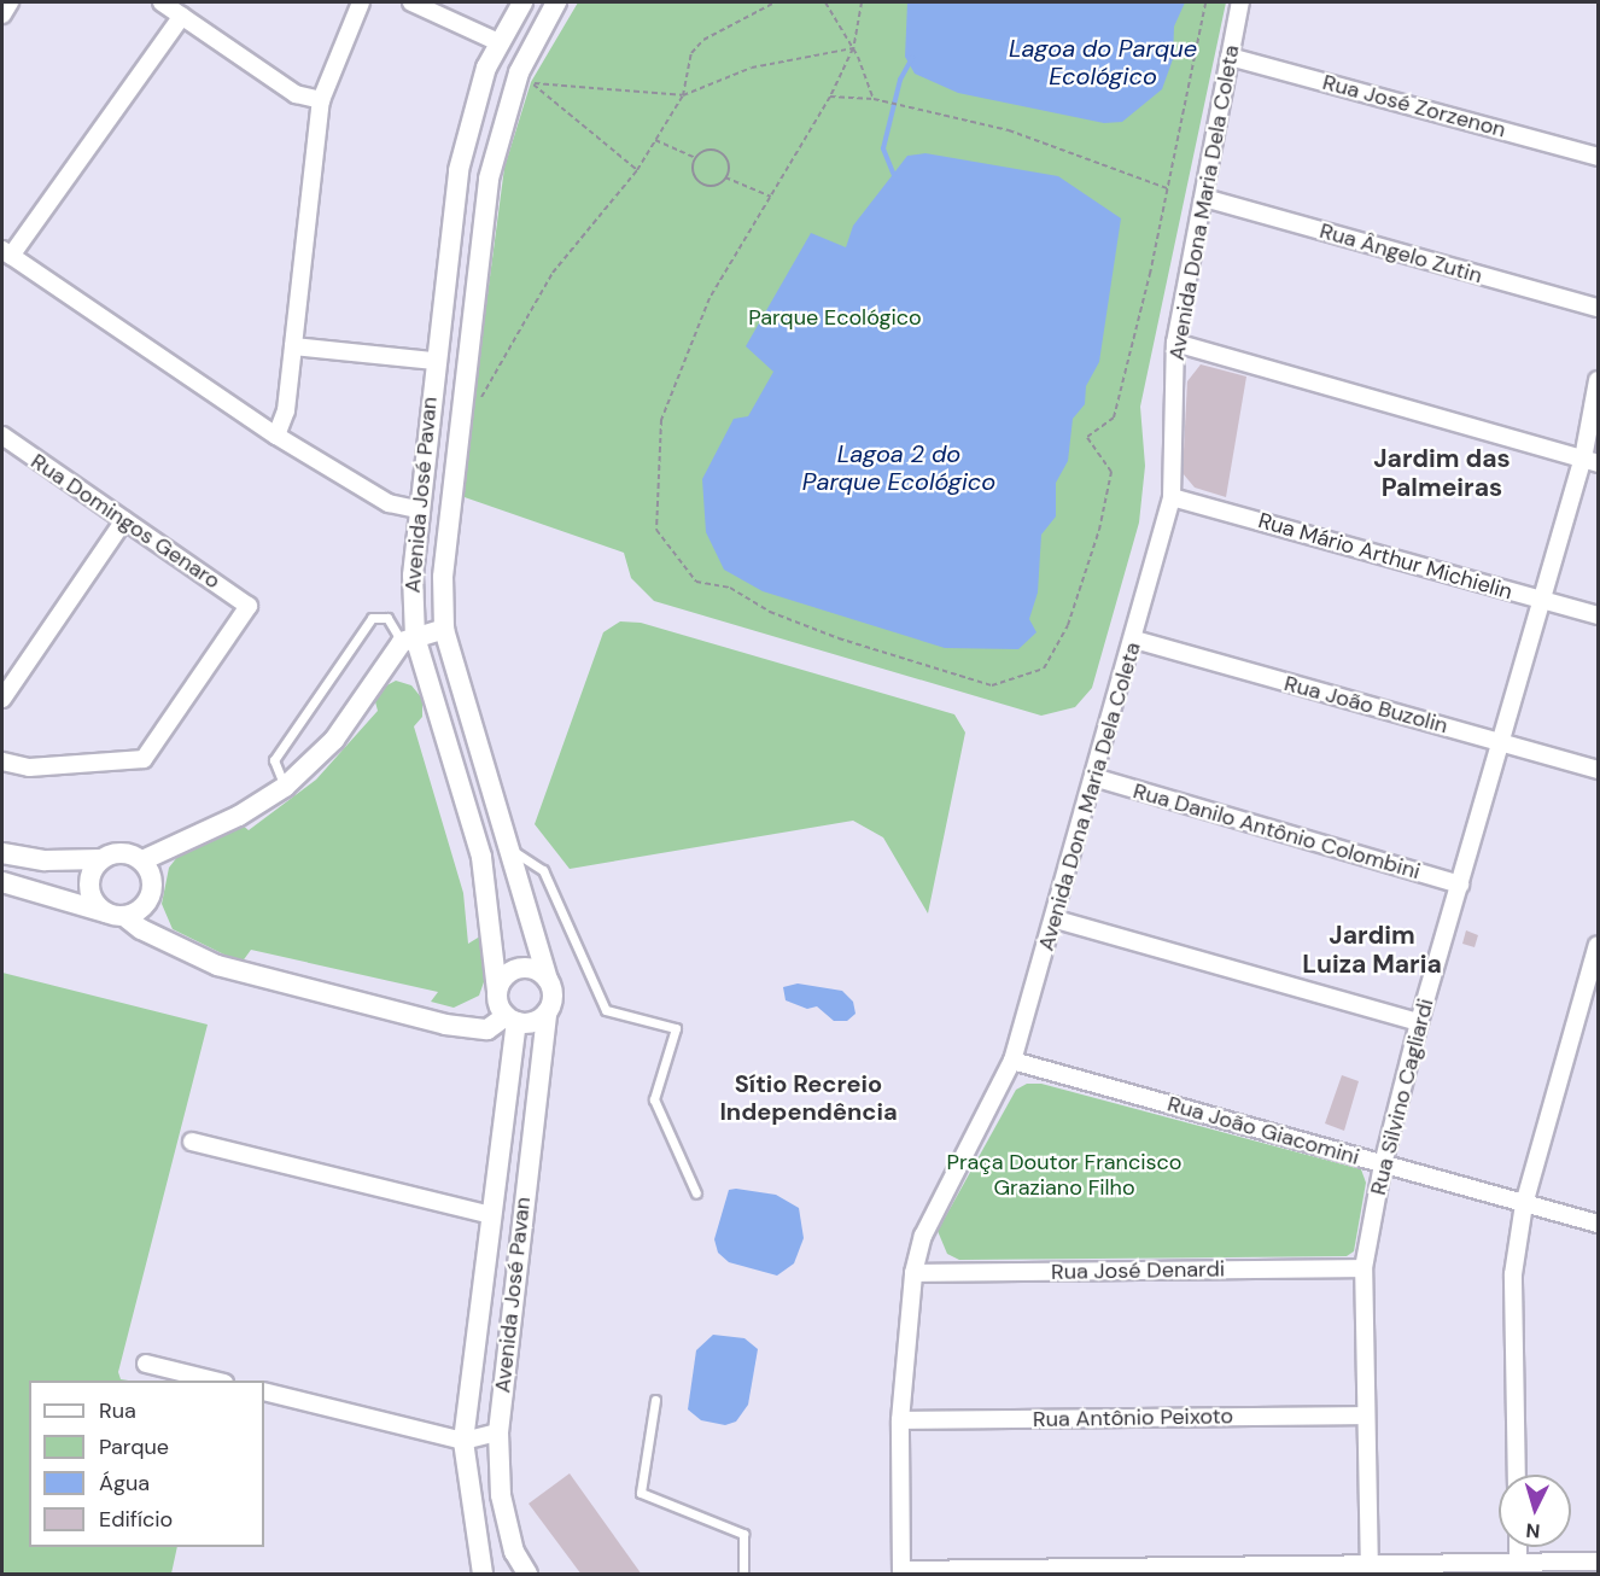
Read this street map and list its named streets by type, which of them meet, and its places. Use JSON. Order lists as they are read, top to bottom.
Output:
{
  "streets": {
    "street": [
      "Rua José Zorzenon",
      "Avenida Dona Maria Dela Coleta",
      "Rua Ângelo Zutin",
      "Avenida José Pavan",
      "Rua Domingos Genaro",
      "Rua Mário Arthur Michielin",
      "Rua João Buzolin",
      "Rua Danilo Antônio Colombini",
      "Rua Silvino Cagliardi",
      "Rua João Giacomini",
      "Rua José Denardi",
      "Rua Antônio Peixoto"
    ]
  },
  "crossings": [
    ["Rua José Zorzenon", "Avenida Dona Maria Dela Coleta"],
    ["Avenida Dona Maria Dela Coleta", "Rua Ângelo Zutin"],
    ["Avenida Dona Maria Dela Coleta", "Rua Mário Arthur Michielin"],
    ["Avenida Dona Maria Dela Coleta", "Rua João Buzolin"],
    ["Avenida Dona Maria Dela Coleta", "Rua Danilo Antônio Colombini"],
    ["Avenida Dona Maria Dela Coleta", "Rua João Giacomini"],
    ["Avenida Dona Maria Dela Coleta", "Rua José Denardi"],
    ["Avenida Dona Maria Dela Coleta", "Rua Antônio Peixoto"],
    ["Rua Mário Arthur Michielin", "Rua Silvino Cagliardi"],
    ["Rua João Buzolin", "Rua Silvino Cagliardi"],
    ["Rua Danilo Antônio Colombini", "Rua Silvino Cagliardi"],
    ["Rua Silvino Cagliardi", "Rua João Giacomini"],
    ["Rua Silvino Cagliardi", "Rua José Denardi"],
    ["Rua Silvino Cagliardi", "Rua Antônio Peixoto"]
  ],
  "districts": ["Jardim das Palmeiras", "Jardim Luiza Maria", "Sítio Recreio Independência"],
  "water": ["Lagoa do Parque Ecológico", "Lagoa 2 do Parque Ecológico"],
  "parks": ["Parque Ecológico", "Praça Doutor Francisco Graziano Filho"],
  "legend": [
    "Rua",
    "Parque",
    "Água",
    "Edifício"
  ],
  "north": "bottom"
}
